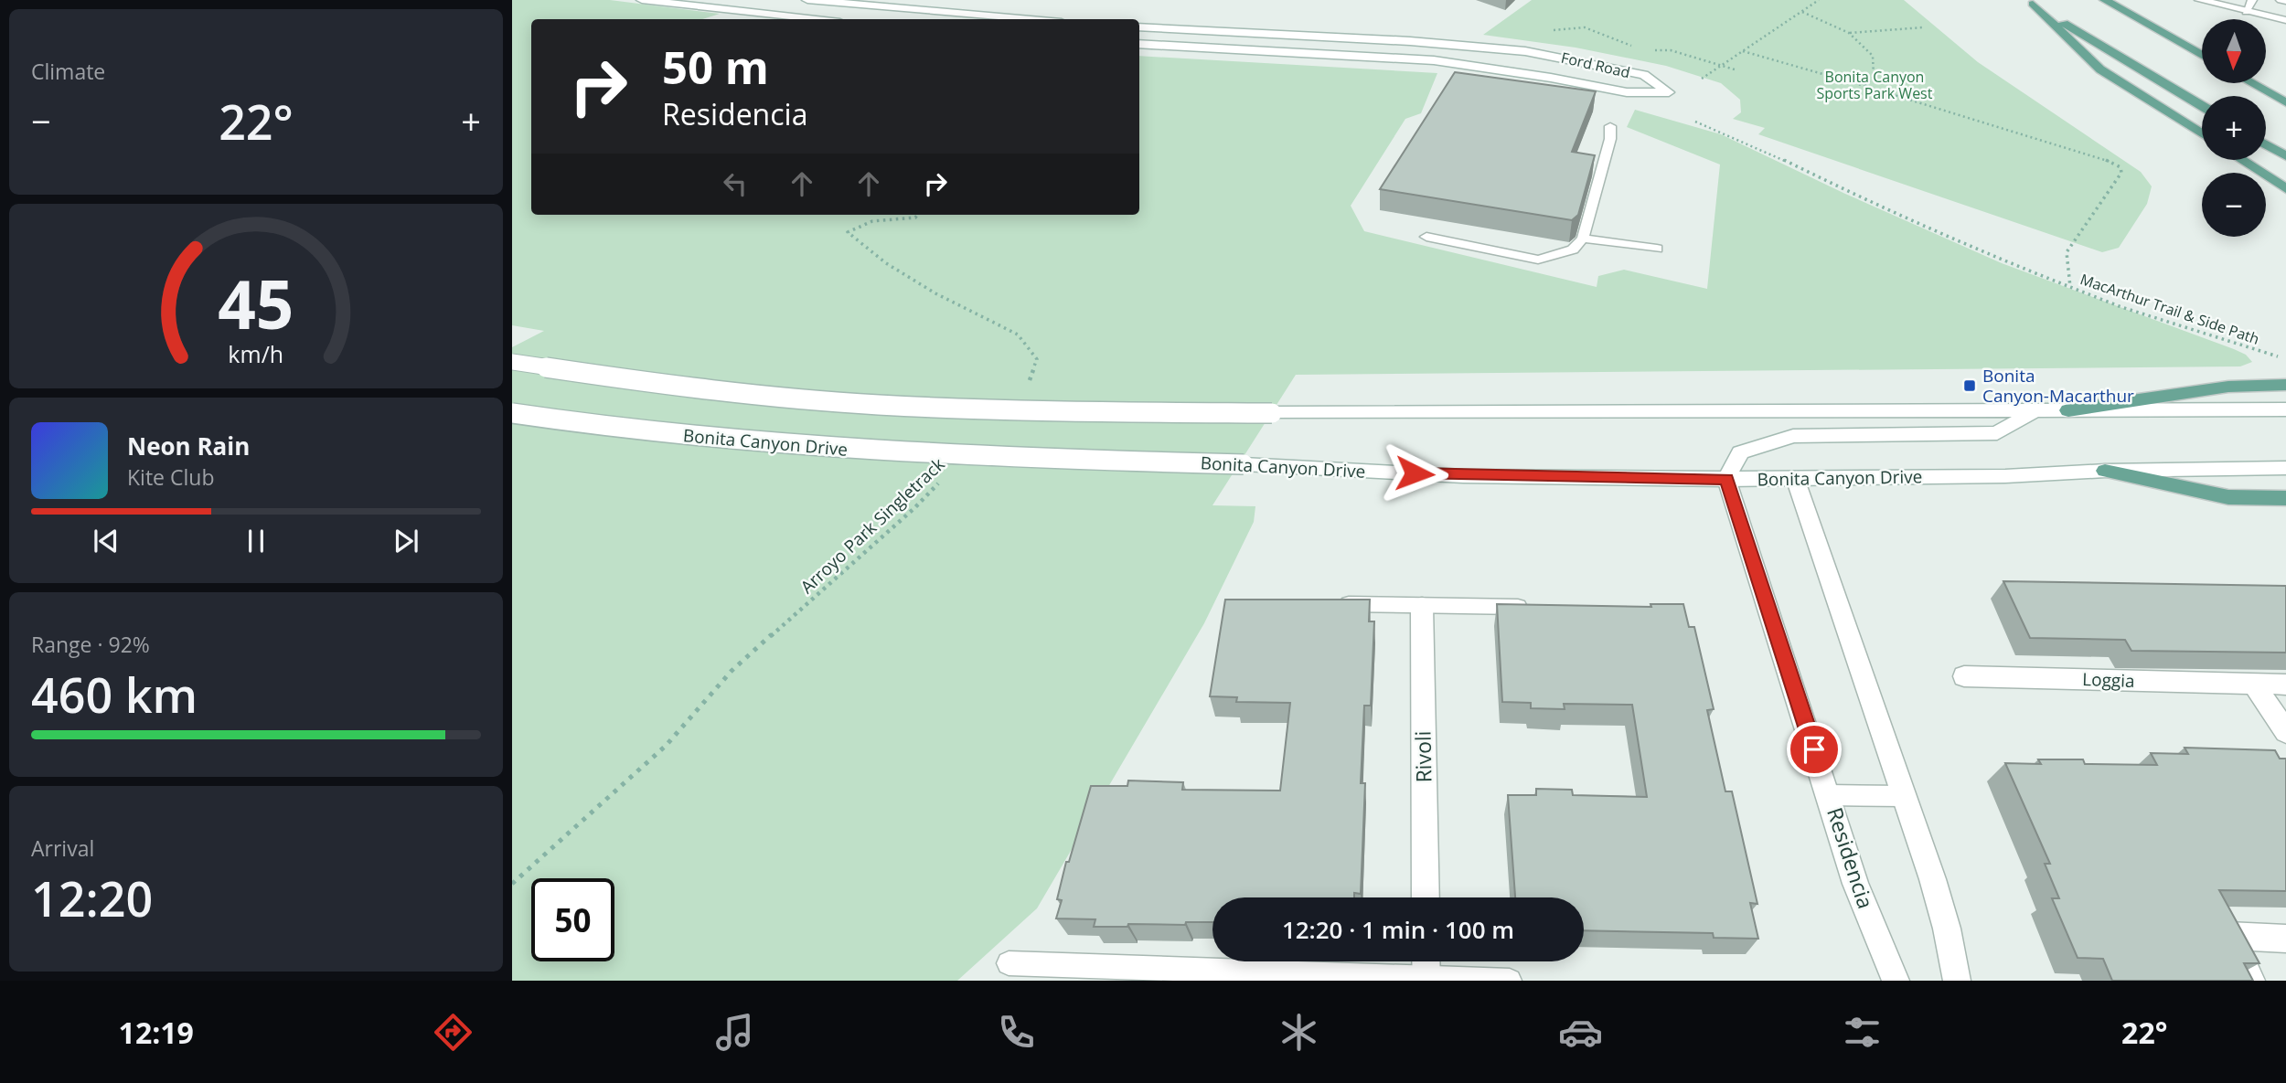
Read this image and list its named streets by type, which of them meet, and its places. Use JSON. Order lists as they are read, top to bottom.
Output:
{
  "streets": {
    "street": [
      "Ford Road",
      "Bonita Canyon Drive",
      "Loggia",
      "Rivoli",
      "Residencia"
    ],
    "path": ["MacArthur Trail & Side Path", "Arroyo Park Singletrack"]
  },
  "crossings": [
    ["Bonita Canyon Drive", "Residencia"]
  ],
  "parks": ["Bonita Canyon Sports Park West"],
  "places": {
    "transit": ["Bonita Canyon-Macarthur"]
  },
  "north": "bottom",
  "page": {
    "tile": [
      "Climate",
      ["Range · 92%", "460 km"],
      ["Arrival", "12:20"]
    ],
    "map_buttons": ["+", "−"],
    "turn": ["50 m", "Residencia"],
    "heat": ["−", "22°", "+"],
    "song": ["Neon Rain", "Kite Club"],
    "limit": "50",
    "trip": "12:20 · 1 min · 100 m",
    "tabs": ["12:19", "22°"],
    "gauge": ["45", "km/h"]
  }
}
